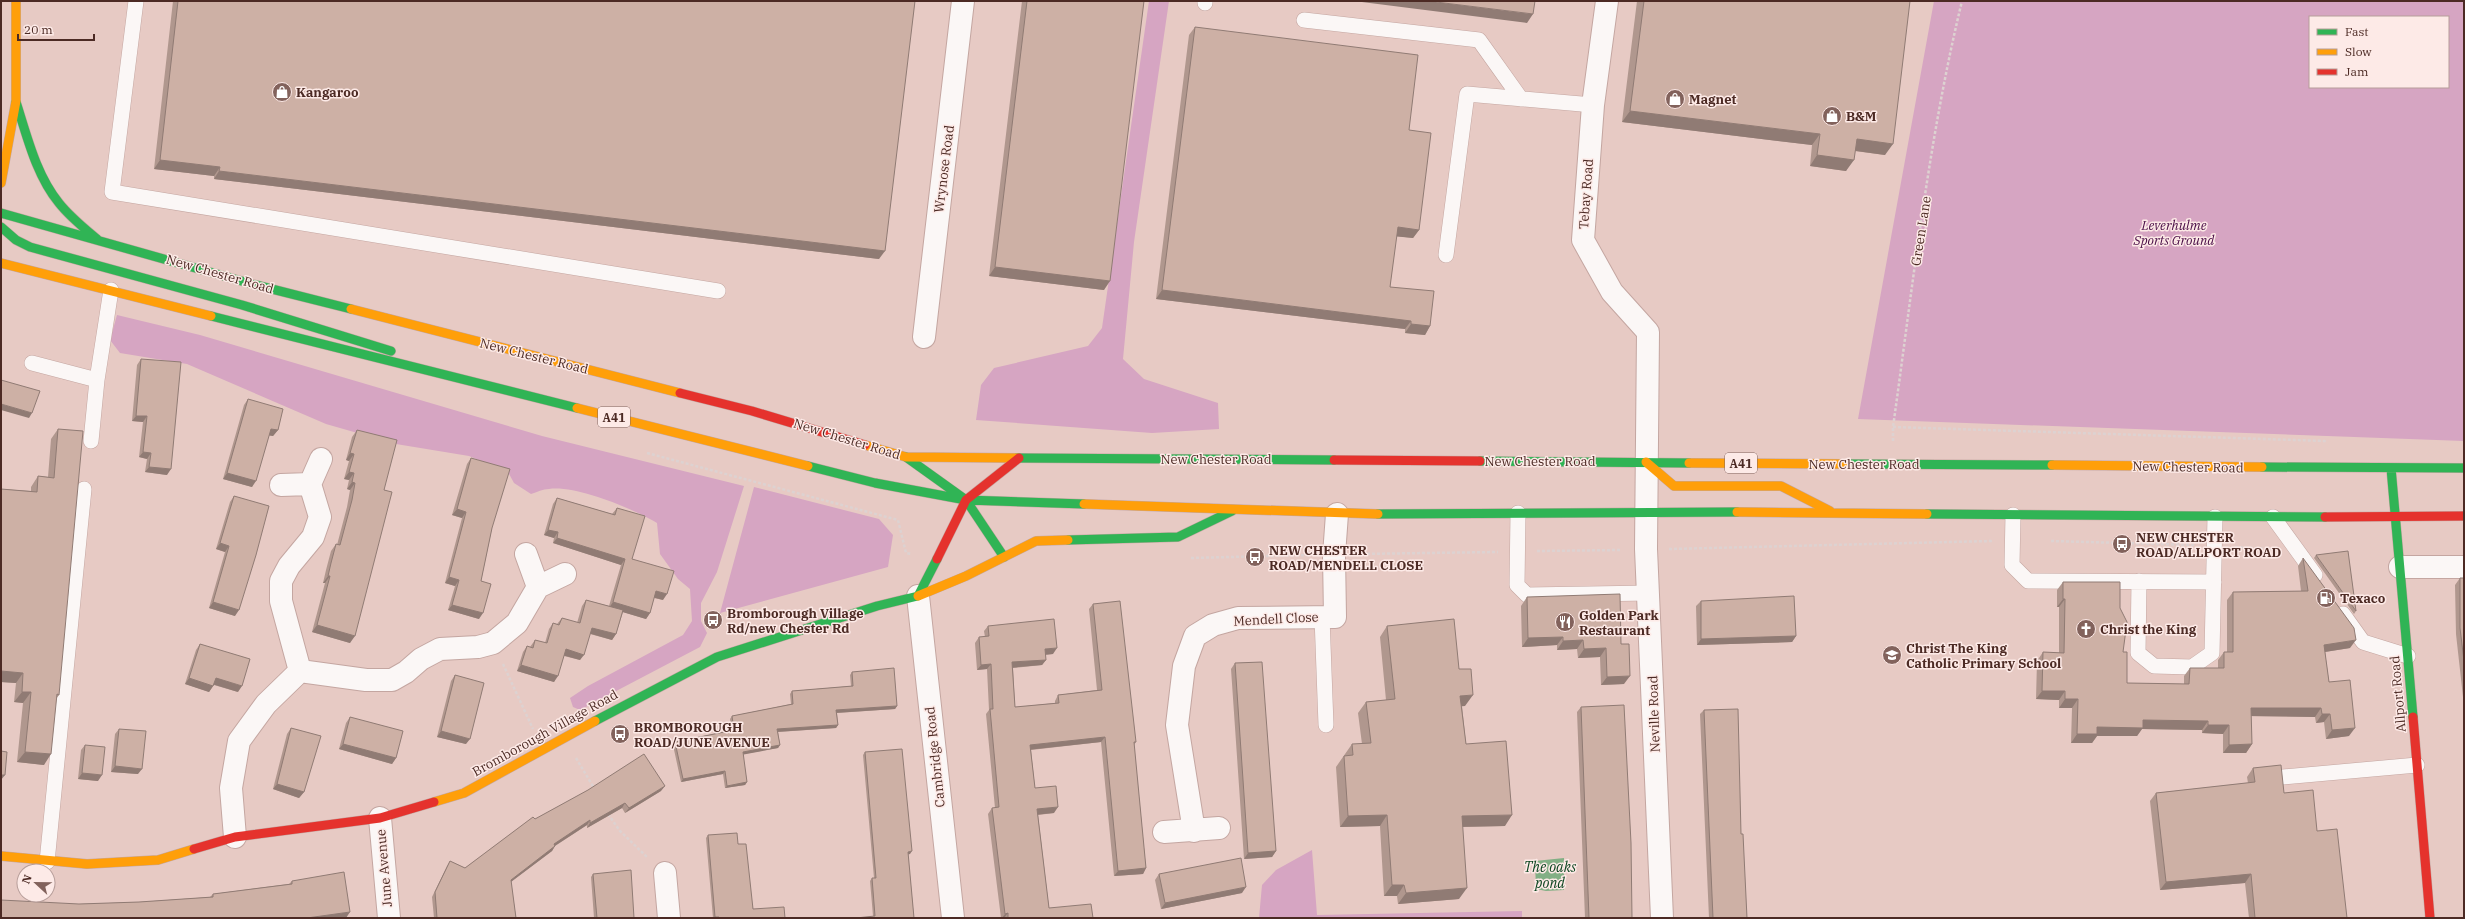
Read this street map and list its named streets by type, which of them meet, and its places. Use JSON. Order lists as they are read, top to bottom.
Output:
{
  "streets": {
    "main road": [
      "New Chester Road",
      "A41",
      "Allport Road",
      "Bromborough Village Road"
    ],
    "street": [
      "Wrynose Road",
      "Tebay Road",
      "Mendell Close",
      "Neville Road",
      "Cambridge Road",
      "June Avenue"
    ],
    "path": ["Green Lane"]
  },
  "crossings": [
    ["Tebay Road", "New Chester Road"],
    ["Tebay Road", "A41"],
    ["Tebay Road", "Neville Road"],
    ["Green Lane", "New Chester Road"],
    ["New Chester Road", "Allport Road"],
    ["A41", "Mendell Close"],
    ["A41", "Allport Road"],
    ["A41", "Neville Road"],
    ["A41", "Bromborough Village Road"],
    ["Bromborough Village Road", "Cambridge Road"],
    ["Bromborough Village Road", "June Avenue"]
  ],
  "water": ["The oaks pond"],
  "parks": ["Leverhulme Sports Ground"],
  "places": {
    "shop": ["Kangaroo", "Magnet", "B&M"],
    "bus stop": [
      "NEW CHESTER ROAD/ALLPORT ROAD",
      "NEW CHESTER ROAD/MENDELL CLOSE",
      "Bromborough Village Rd/new Chester Rd",
      "BROMBOROUGH ROAD/JUNE AVENUE"
    ],
    "fuel station": ["Texaco"],
    "restaurant": ["Golden Park Restaurant"],
    "church": ["Christ the King"],
    "school or university": ["Christ The King Catholic Primary School"]
  },
  "legend": ["Fast", "Slow", "Jam"],
  "scale_bar": "20 m",
  "north": "left"
}
